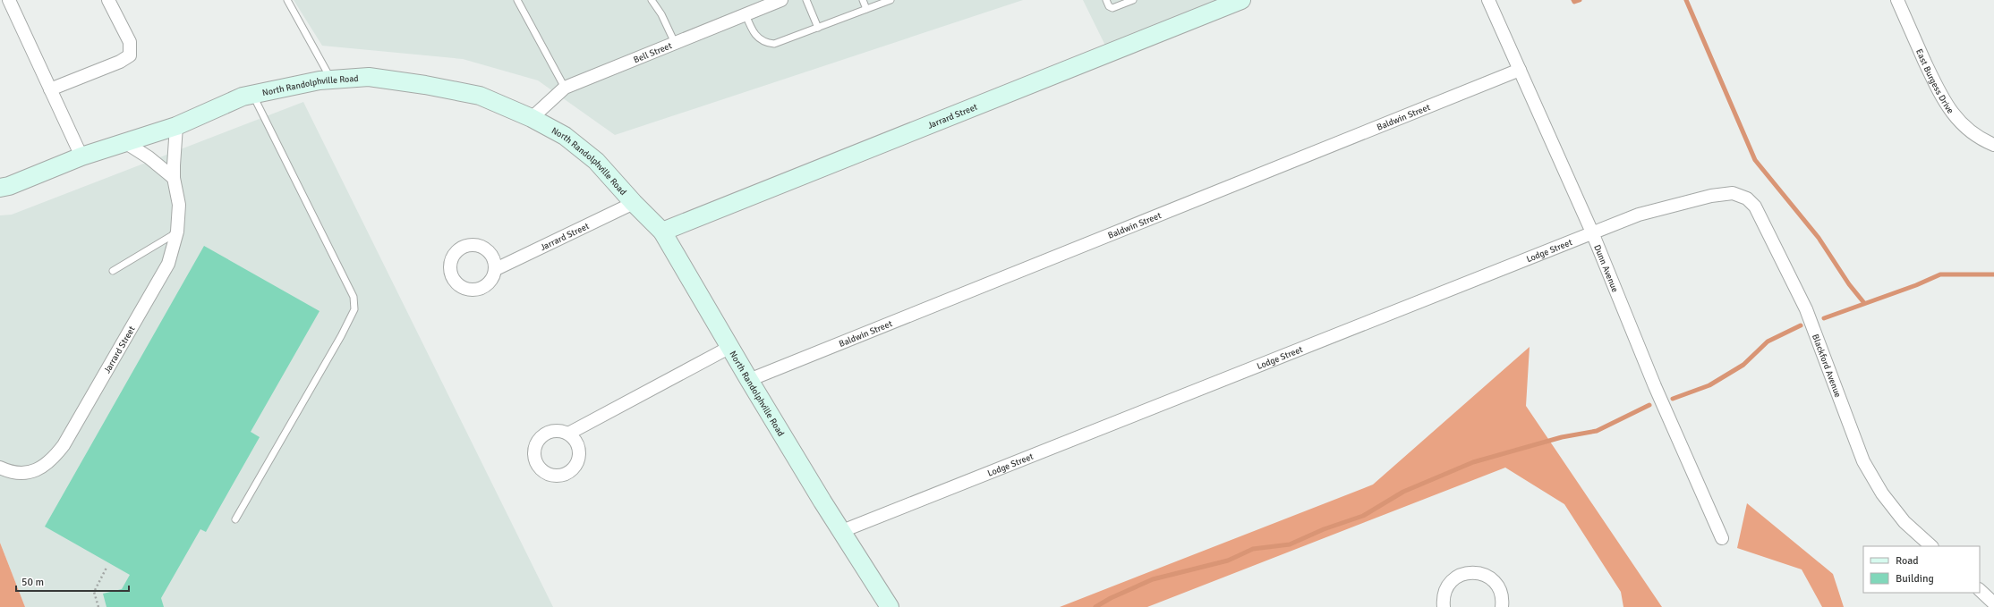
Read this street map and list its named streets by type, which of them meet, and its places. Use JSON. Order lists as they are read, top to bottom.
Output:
{
  "streets": {
    "street": [
      "Bell Street",
      "East Burgess Drive",
      "North Randolphville Road",
      "Jarrard Street",
      "Baldwin Street",
      "Lodge Street",
      "Dunn Avenue",
      "Blackford Avenue"
    ]
  },
  "crossings": [
    ["Bell Street", "North Randolphville Road"],
    ["North Randolphville Road", "Jarrard Street"],
    ["North Randolphville Road", "Baldwin Street"],
    ["North Randolphville Road", "Lodge Street"],
    ["Baldwin Street", "Dunn Avenue"],
    ["Lodge Street", "Dunn Avenue"],
    ["Lodge Street", "Blackford Avenue"]
  ],
  "legend": ["Road", "Building"],
  "scale_bar": "50 m"
}
